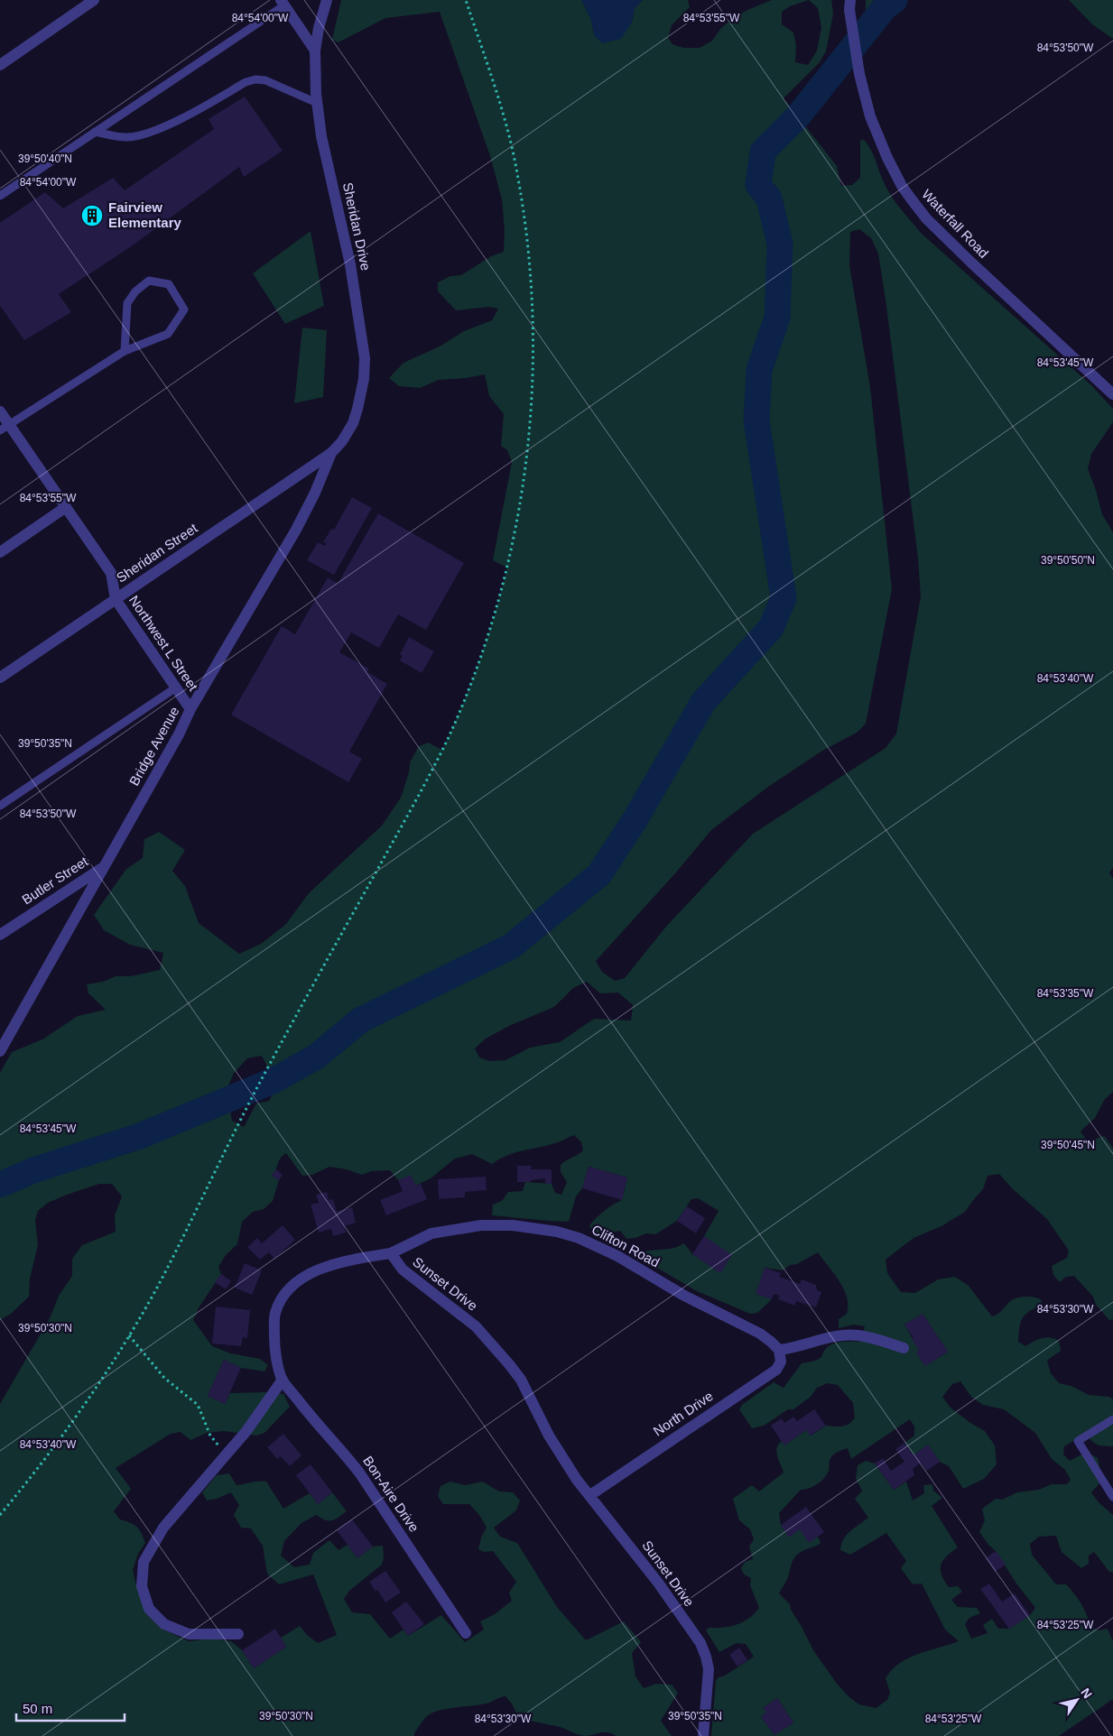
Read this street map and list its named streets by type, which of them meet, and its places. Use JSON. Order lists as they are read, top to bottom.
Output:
{
  "streets": {
    "street": [
      "Waterfall Road",
      "Sheridan Drive",
      "Sheridan Street",
      "Northwest L Street",
      "Bridge Avenue",
      "Butler Street",
      "Clifton Road",
      "Sunset Drive",
      "North Drive",
      "Bon-Aire Drive"
    ]
  },
  "crossings": [
    ["Sheridan Drive", "Sheridan Street"],
    ["Sheridan Drive", "Bridge Avenue"],
    ["Sheridan Street", "Northwest L Street"],
    ["Sheridan Street", "Bridge Avenue"],
    ["Northwest L Street", "Bridge Avenue"],
    ["Bridge Avenue", "Butler Street"],
    ["Clifton Road", "Sunset Drive"],
    ["Clifton Road", "North Drive"],
    ["Sunset Drive", "North Drive"]
  ],
  "places": {
    "building": ["Fairview Elementary"]
  },
  "scale_bar": "50 m",
  "north": "top right",
  "coordinates": [
    "84°54'00\"W",
    "84°53'55\"W",
    "84°53'50\"W",
    "39°50'40\"N",
    "84°53'45\"W",
    "39°50'50\"N",
    "84°53'40\"W",
    "39°50'35\"N",
    "84°53'35\"W",
    "39°50'45\"N",
    "84°53'30\"W",
    "39°50'30\"N",
    "84°53'25\"W"
  ]
}
